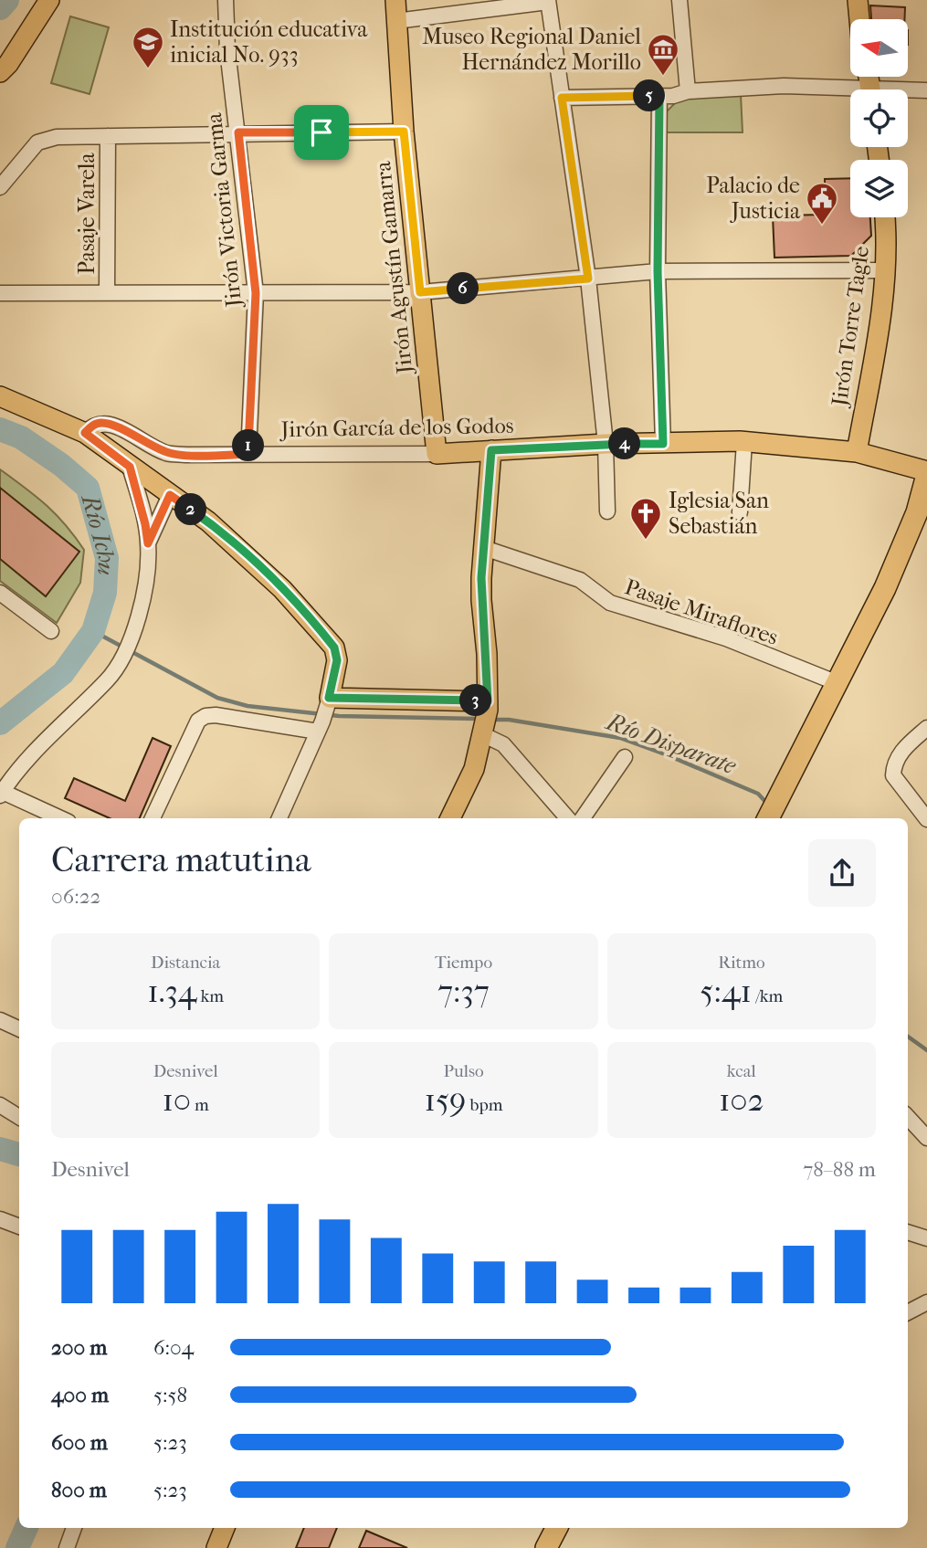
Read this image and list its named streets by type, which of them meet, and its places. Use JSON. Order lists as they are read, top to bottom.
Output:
{
  "streets": {
    "main road": ["Jirón Agustín Gamarra", "Jirón Torre Tagle", "Jirón García de los Godos"],
    "street": ["Jirón Victoria Garma", "Pasaje Varela", "Pasaje Miraflores"]
  },
  "crossings": [
    ["Jirón Victoria Garma", "Jirón García de los Godos"],
    ["Jirón Agustín Gamarra", "Jirón García de los Godos"],
    ["Jirón Torre Tagle", "Jirón García de los Godos"]
  ],
  "water": ["Río Ichu", "Río Disparate"],
  "places": {
    "school or university": ["Institución educativa inicial No. 933"],
    "museum": ["Museo Regional Daniel Hernández Morillo"],
    "public building": ["Palacio de Justicia"],
    "church": ["Iglesia San Sebastián"]
  },
  "north": "left",
  "page": {
    "pins": [
      "5",
      "6",
      "4",
      "1",
      "2",
      "3"
    ],
    "heading": ["Carrera matutina", "06:22"],
    "stats": [
      ["Distancia", "1.34 km"],
      ["Tiempo", "7:37"],
      ["Ritmo", "5:41 /km"],
      ["Desnivel", "10 m"],
      ["Pulso", "159 bpm"],
      ["kcal", "102"]
    ],
    "chart": ["Desnivel", "78–88 m"],
    "list": [
      {
        "name": "200 m",
        "note": "6:04"
      },
      {
        "name": "400 m",
        "note": "5:58"
      },
      {
        "name": "600 m",
        "note": "5:23"
      },
      {
        "name": "800 m",
        "note": "5:23"
      }
    ]
  }
}
